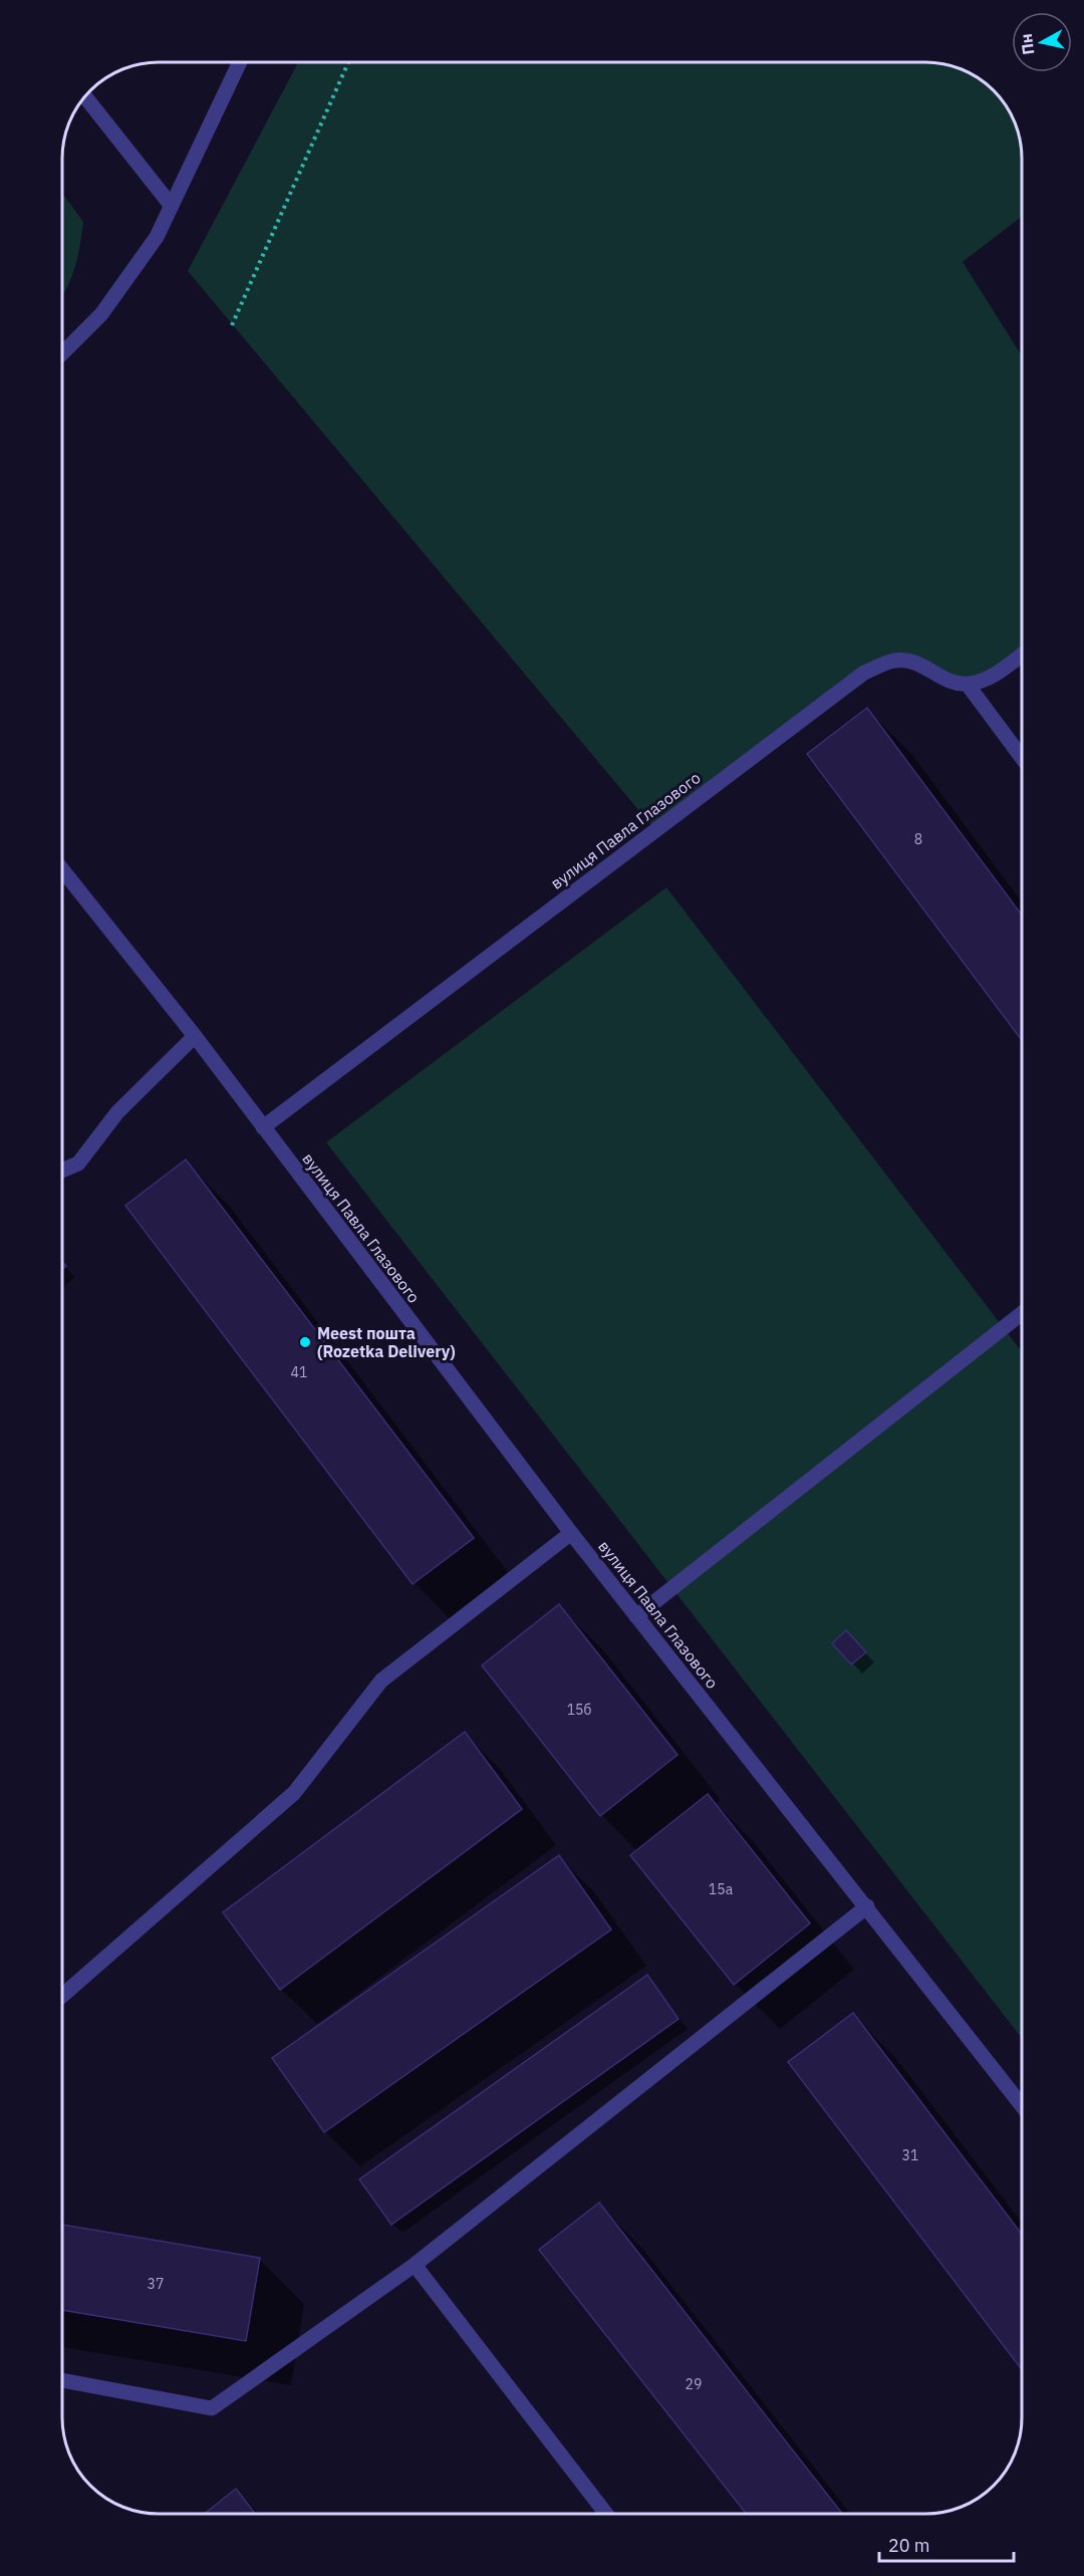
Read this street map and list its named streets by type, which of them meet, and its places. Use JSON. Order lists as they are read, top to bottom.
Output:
{
  "streets": {
    "street": ["вулиця Павла Глазового"]
  },
  "places": ["Meest пошта (Rozetka Delivery)"],
  "house_numbers": [
    "8",
    "41",
    "15б",
    "15а",
    "31",
    "37",
    "29"
  ],
  "scale_bar": "20 m",
  "north": "left"
}
